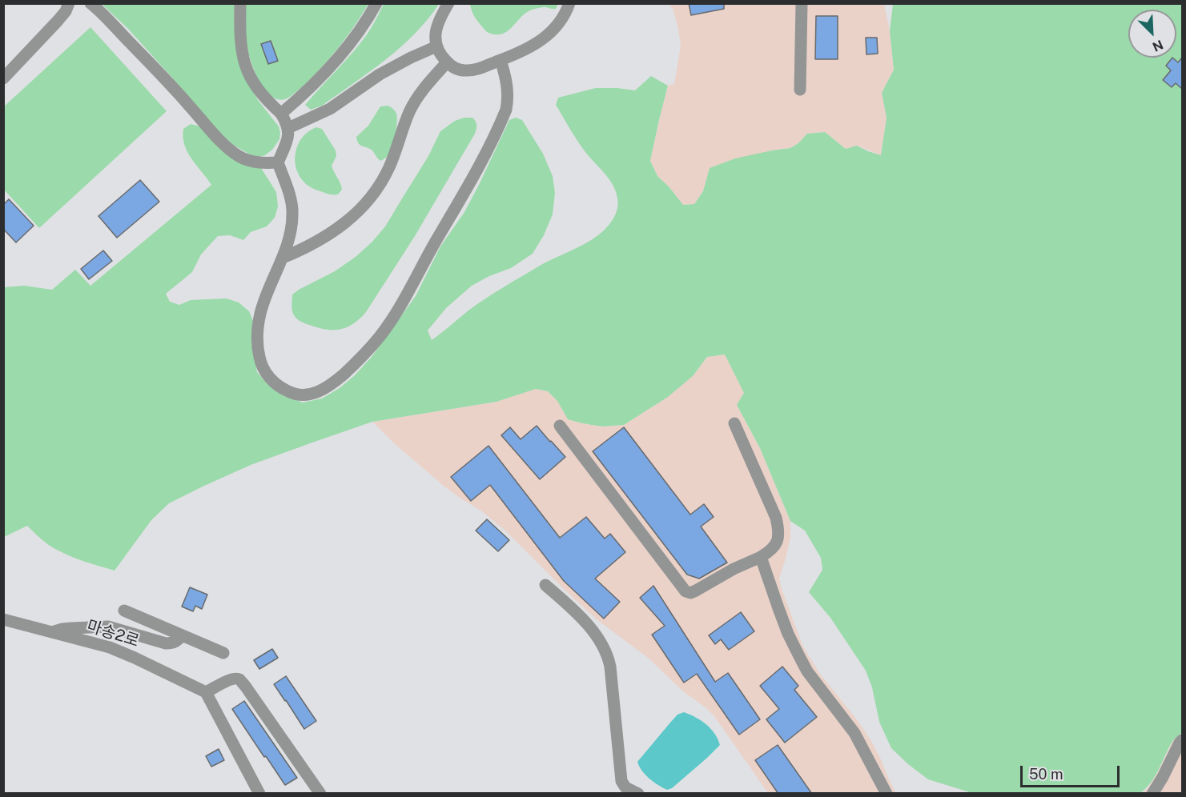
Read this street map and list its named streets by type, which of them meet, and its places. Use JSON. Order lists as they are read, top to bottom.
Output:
{
  "streets": {
    "street": ["마송2로"]
  },
  "scale_bar": "50 m",
  "north": "bottom right"
}
